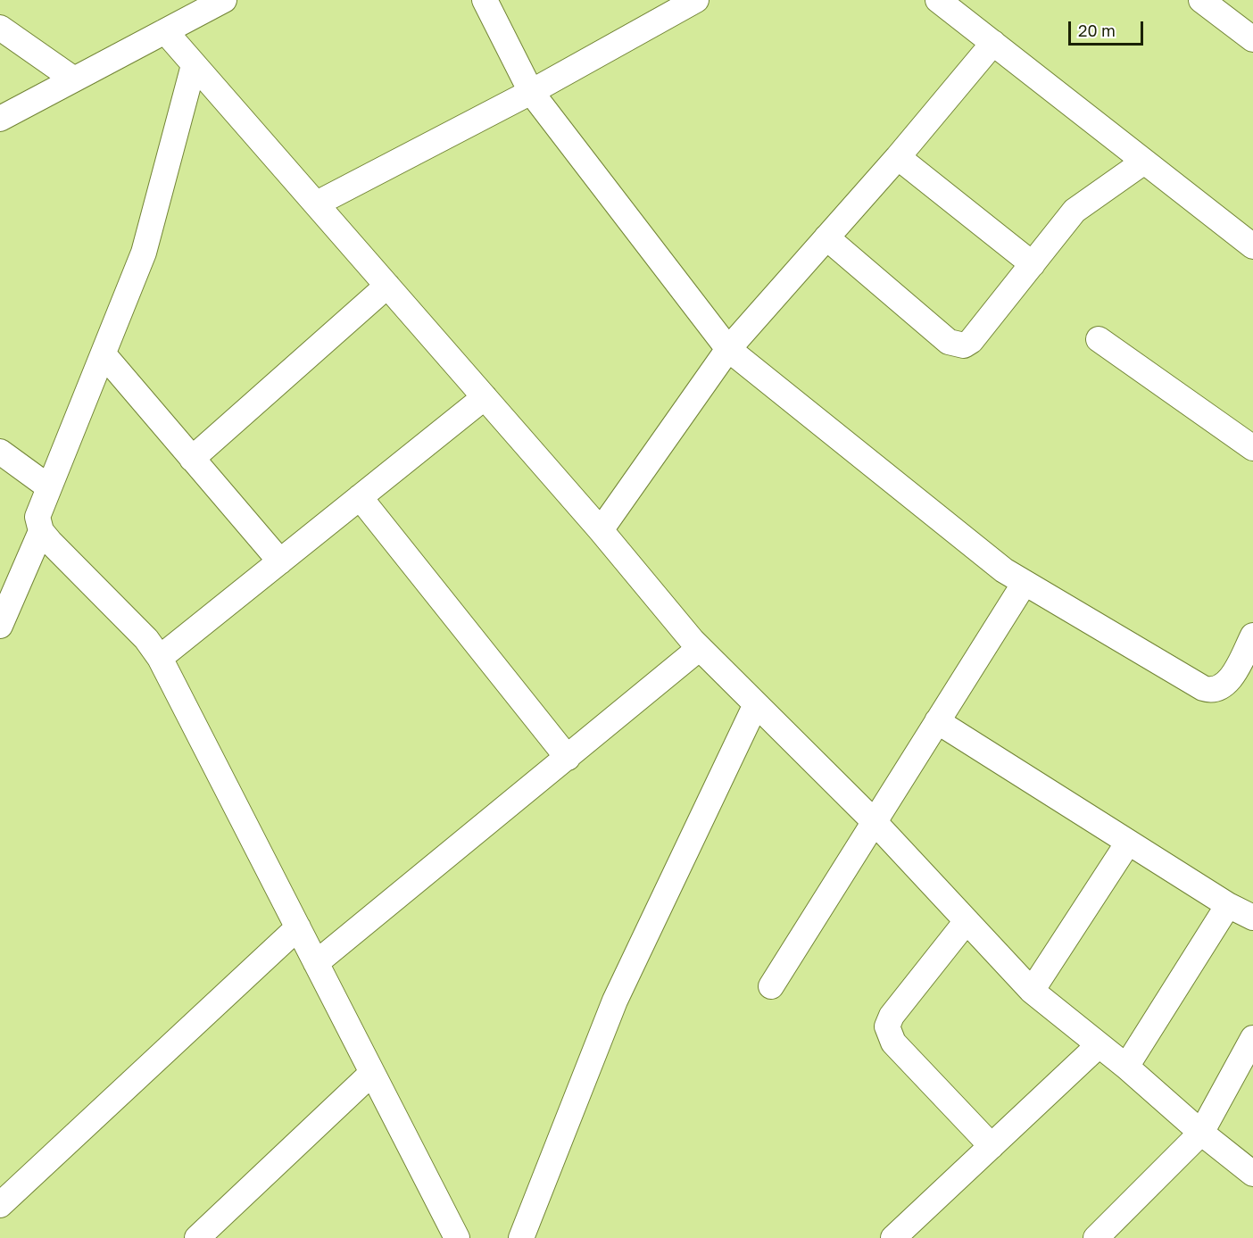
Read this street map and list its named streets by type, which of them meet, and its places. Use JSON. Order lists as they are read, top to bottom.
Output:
{
  "scale_bar": "20 m"
}
